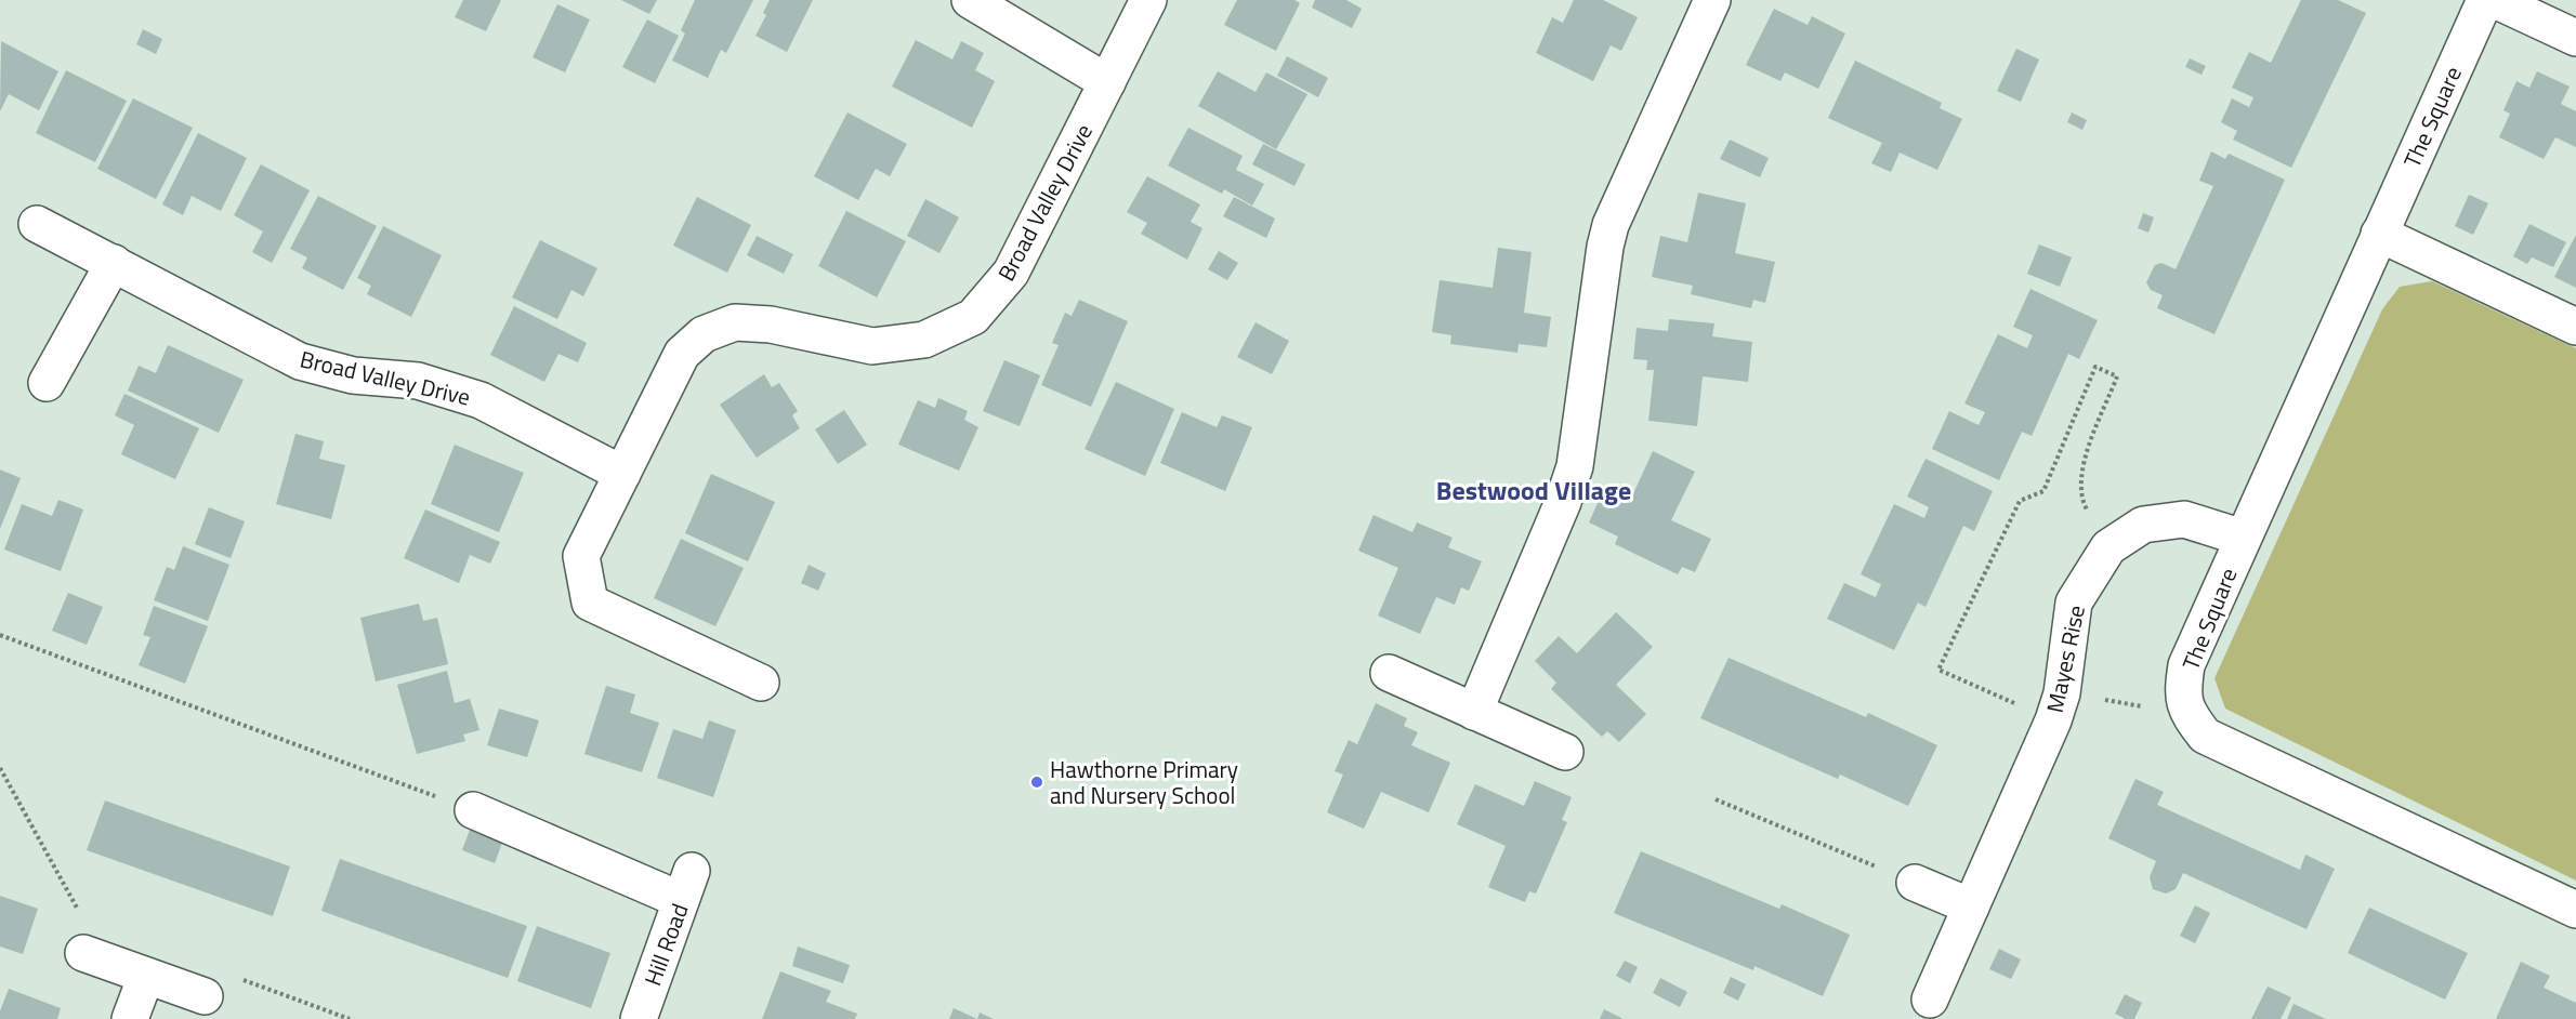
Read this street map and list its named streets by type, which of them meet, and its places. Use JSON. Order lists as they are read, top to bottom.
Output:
{
  "streets": {
    "street": [
      "The Square",
      "Broad Valley Drive",
      "Mayes Rise",
      "Hill Road"
    ]
  },
  "crossings": [
    ["The Square", "Mayes Rise"]
  ],
  "districts": ["Bestwood Village"],
  "places": ["Hawthorne Primary and Nursery School"]
}
